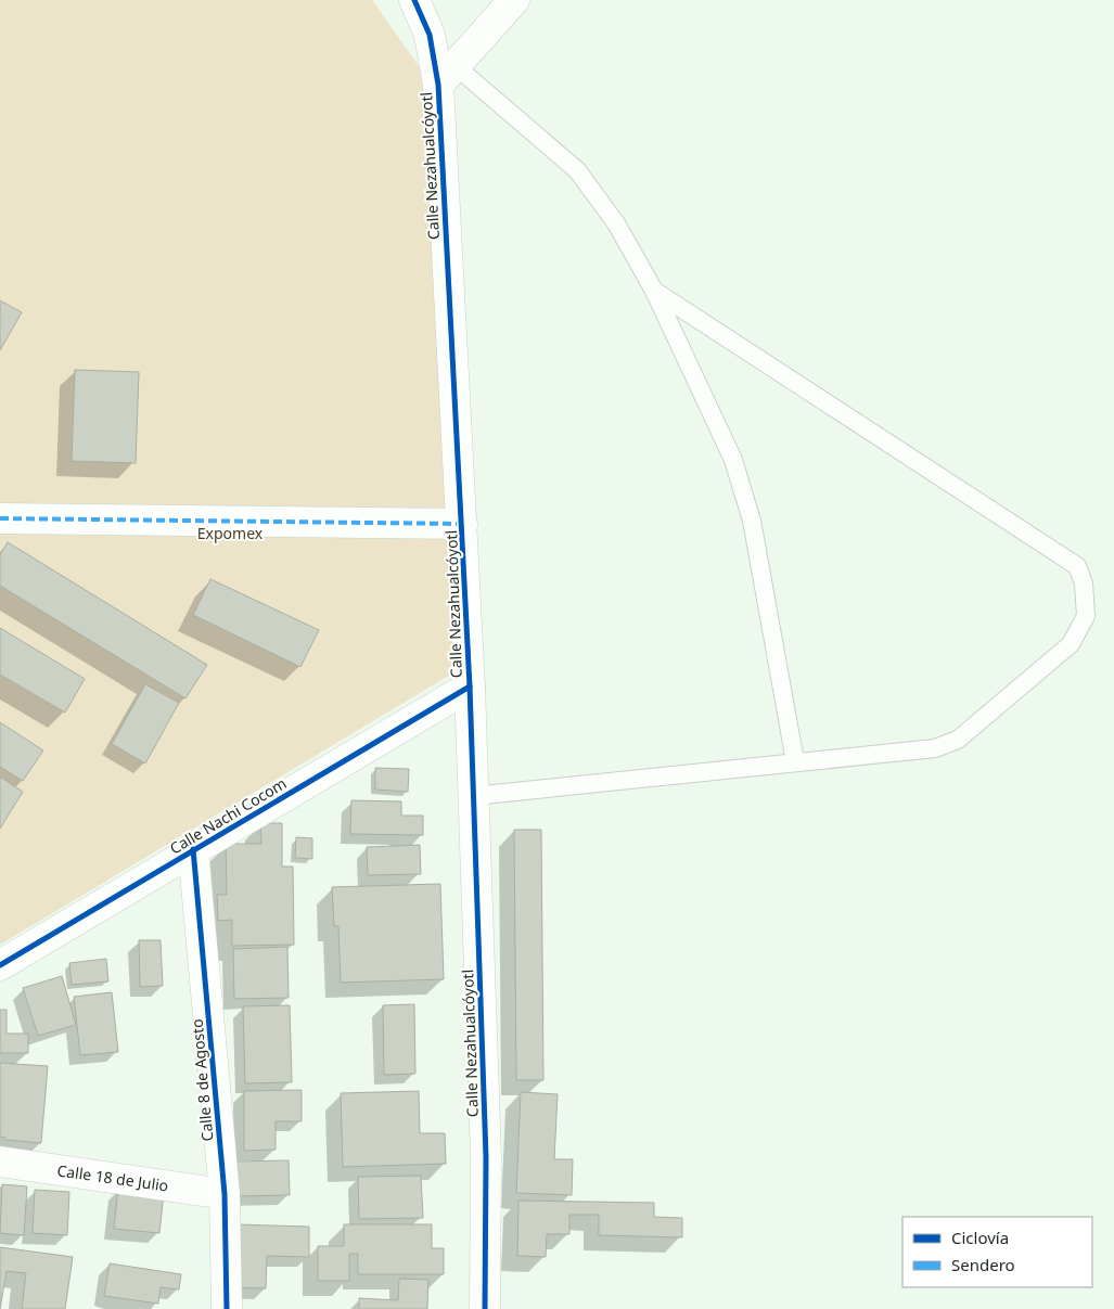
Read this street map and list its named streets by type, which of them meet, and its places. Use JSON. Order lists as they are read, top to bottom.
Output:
{
  "streets": {
    "street": [
      "Calle Nezahualcóyotl",
      "Calle Nachi Cocom",
      "Calle 8 de Agosto",
      "Calle 18 de Julio"
    ]
  },
  "crossings": [
    ["Calle Nezahualcóyotl", "Calle Nachi Cocom"],
    ["Calle Nachi Cocom", "Calle 8 de Agosto"],
    ["Calle 8 de Agosto", "Calle 18 de Julio"]
  ],
  "parks": ["Expomex"],
  "legend": ["Ciclovía", "Sendero"]
}
